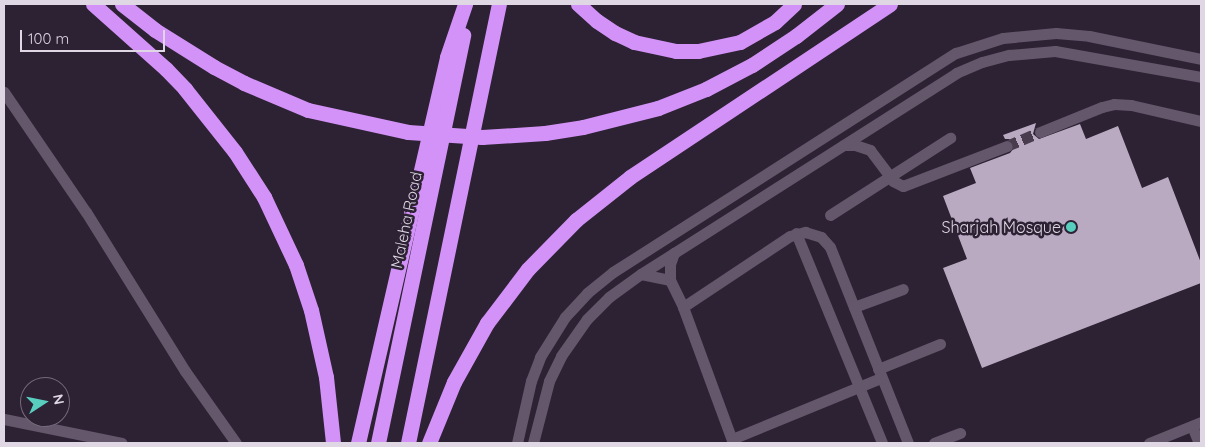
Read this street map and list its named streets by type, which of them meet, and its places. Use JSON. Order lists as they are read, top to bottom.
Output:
{
  "streets": {
    "highway": ["Maleha Road"]
  },
  "places": ["Sharjah Mosque"],
  "scale_bar": "100 m",
  "north": "right"
}
